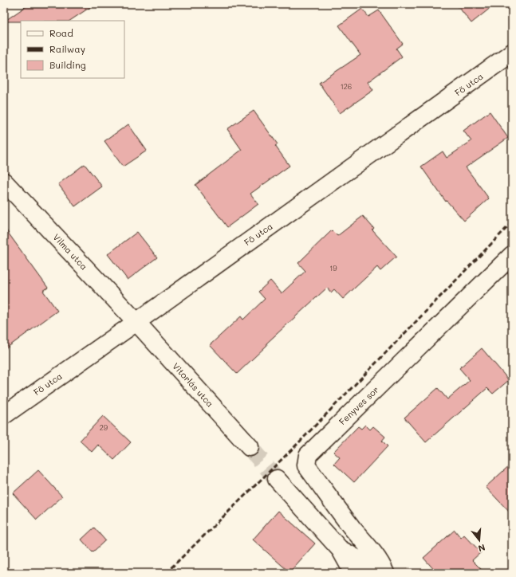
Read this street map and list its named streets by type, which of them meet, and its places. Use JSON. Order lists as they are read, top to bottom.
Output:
{
  "streets": {
    "street": [
      "Fő utca",
      "Vilma utca",
      "Vitorlás utca",
      "Fenyves sor"
    ]
  },
  "crossings": [
    ["Fő utca", "Vilma utca"],
    ["Fő utca", "Vitorlás utca"],
    ["Vilma utca", "Vitorlás utca"]
  ],
  "house_numbers": ["126", "19", "29"],
  "legend": ["Road", "Railway", "Building"],
  "north": "bottom"
}
